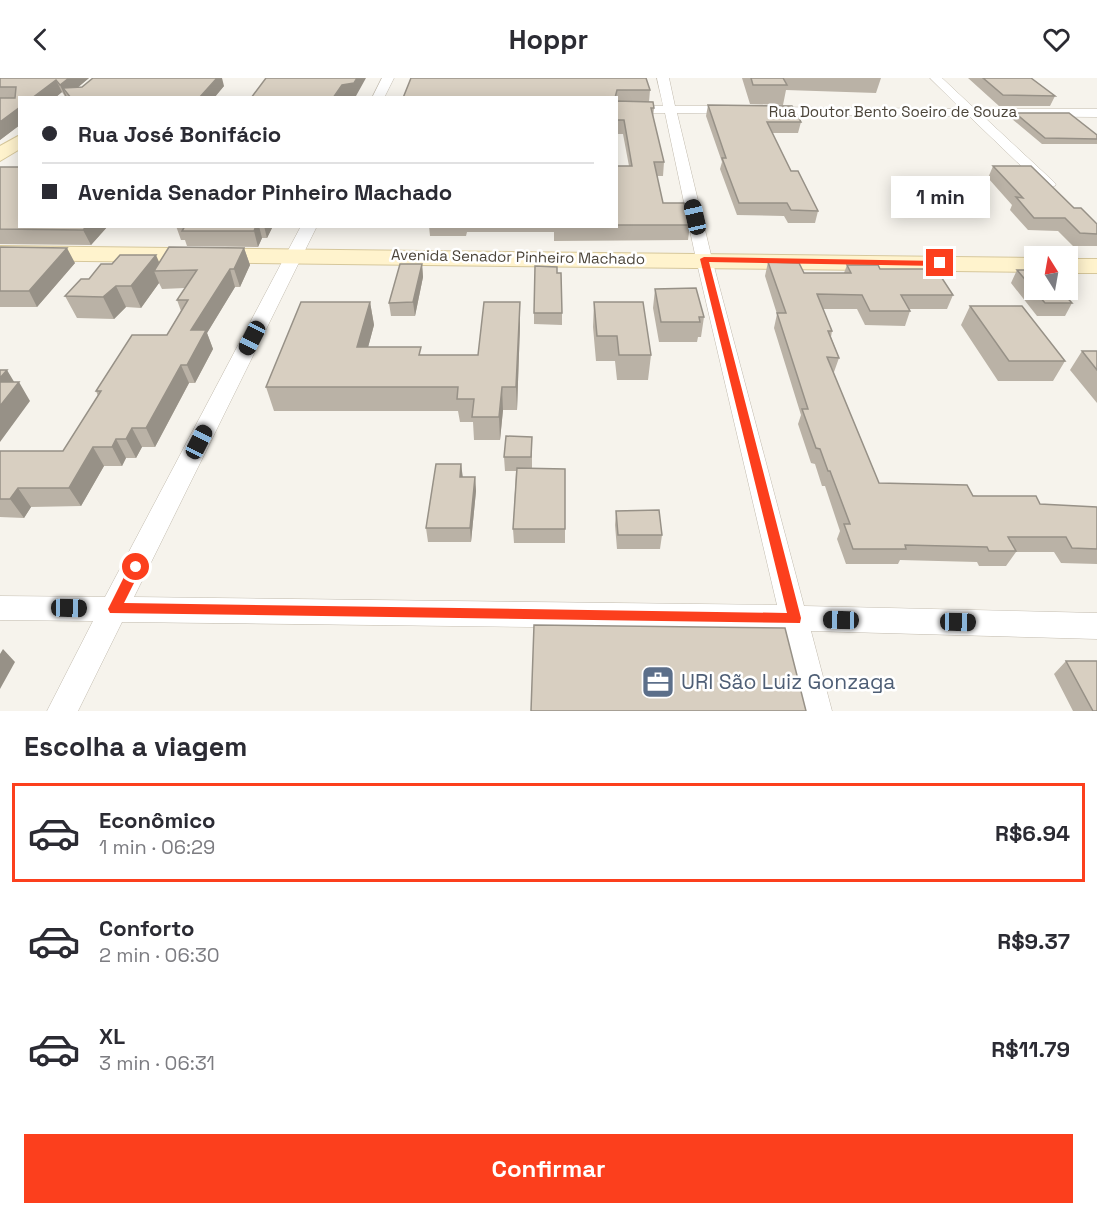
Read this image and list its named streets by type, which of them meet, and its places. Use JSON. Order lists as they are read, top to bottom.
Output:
{
  "streets": {
    "main road": ["Avenida Senador Pinheiro Machado"],
    "street": ["Rua Doutor Bento Soeiro de Souza"]
  },
  "places": {
    "office": ["URI São Luiz Gonzaga"]
  },
  "north": "top",
  "page": {
    "header": "Hoppr",
    "banner": ["Rua José Bonifácio", "Avenida Senador Pinheiro Machado"],
    "bubble": "1 min",
    "heading": "Escolha a viagem",
    "list": [
      {
        "name": "Econômico",
        "note": "1 min · 06:29",
        "value": "R$6.94"
      },
      {
        "name": "Conforto",
        "note": "2 min · 06:30",
        "value": "R$9.37"
      },
      {
        "name": "XL",
        "note": "3 min · 06:31",
        "value": "R$11.79"
      }
    ],
    "buttons": "Confirmar"
  }
}
